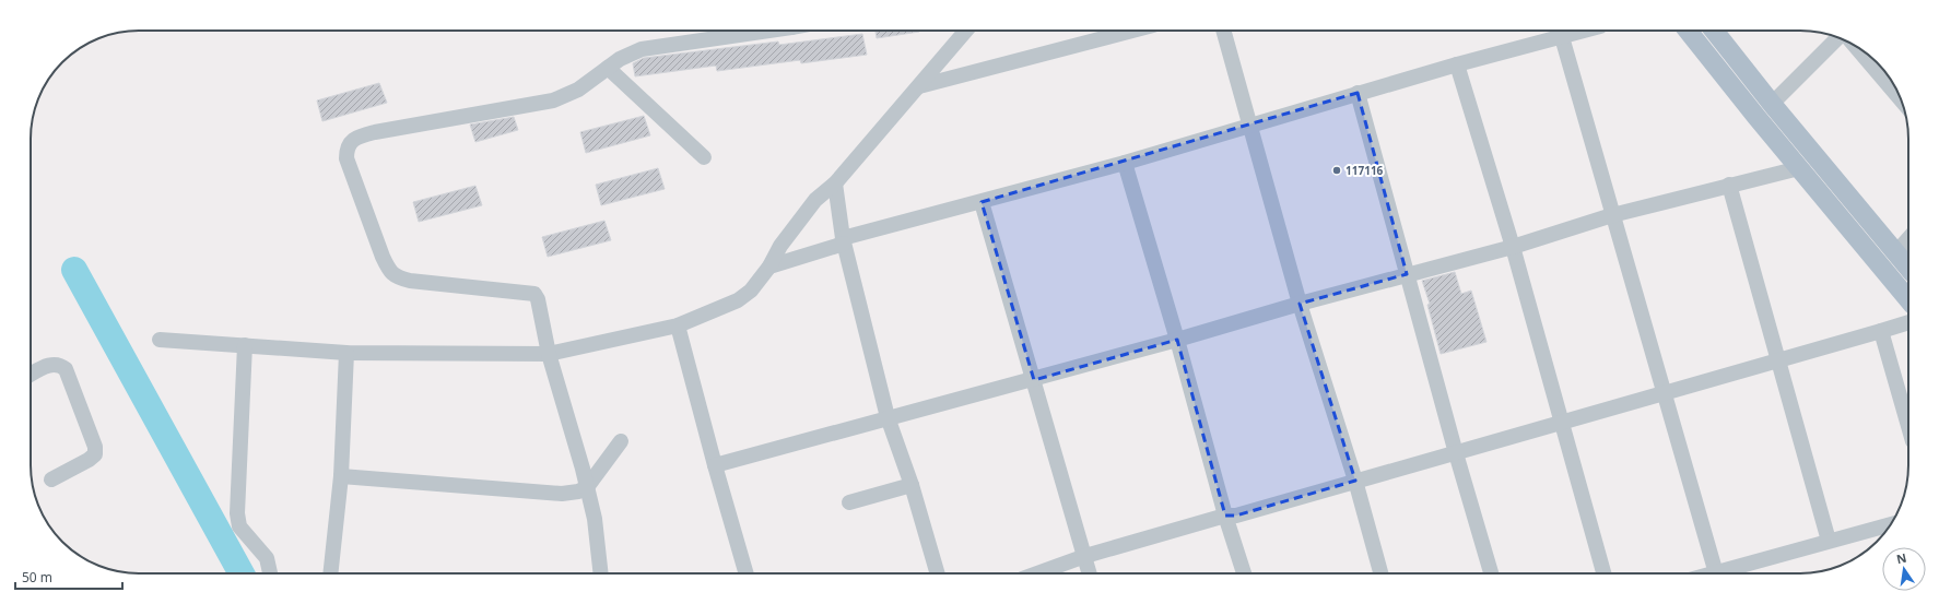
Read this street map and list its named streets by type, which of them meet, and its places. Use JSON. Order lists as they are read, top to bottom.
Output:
{
  "places": ["117116"],
  "scale_bar": "50 m",
  "north": "top"
}
